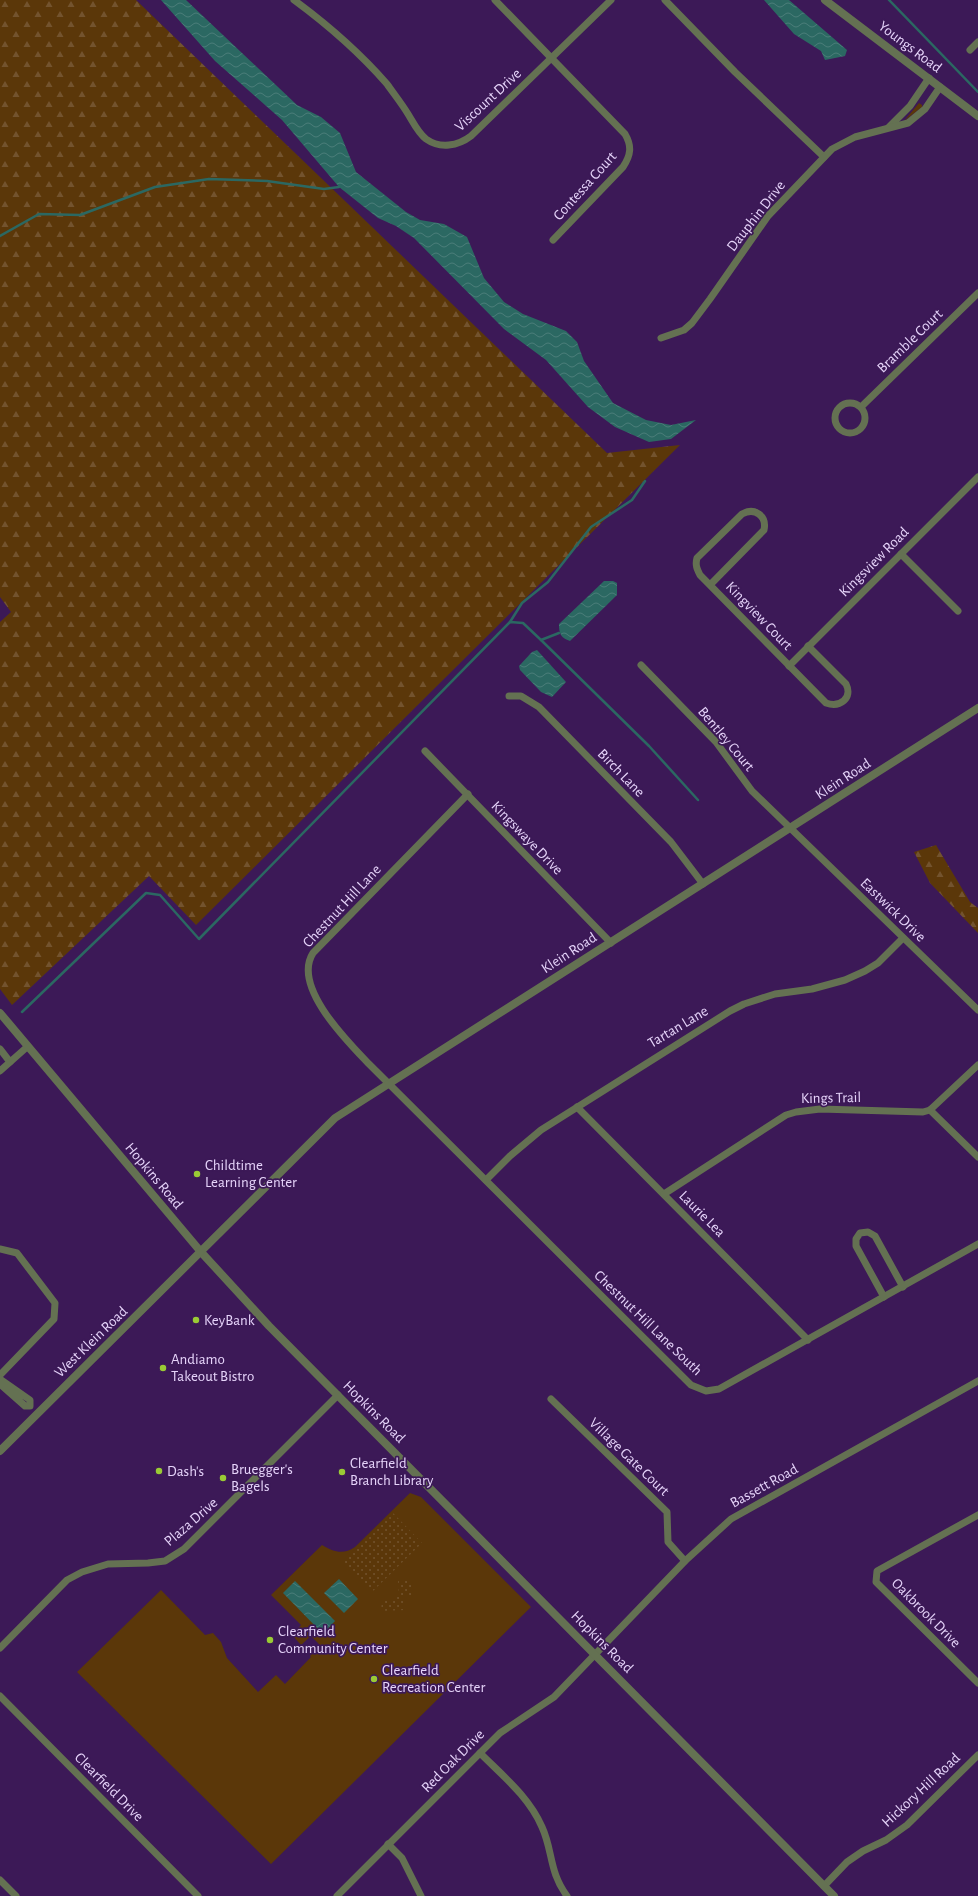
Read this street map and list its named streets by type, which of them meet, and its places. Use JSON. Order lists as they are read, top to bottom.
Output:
{
  "streets": {
    "street": [
      "Youngs Road",
      "Viscount Drive",
      "Contessa Court",
      "Dauphin Drive",
      "Bramble Court",
      "Kingsview Road",
      "Kingview Court",
      "Bentley Court",
      "Birch Lane",
      "Klein Road",
      "Kingswaye Drive",
      "Chestnut Hill Lane",
      "Eastwick Drive",
      "Tartan Lane",
      "Kings Trail",
      "Hopkins Road",
      "Laurie Lea",
      "Chestnut Hill Lane South",
      "West Klein Road",
      "Village Gate Court",
      "Bassett Road",
      "Plaza Drive",
      "Oakbrook Drive",
      "Red Oak Drive",
      "Clearfield Drive",
      "Hickory Hill Road"
    ]
  },
  "crossings": [
    ["Youngs Road", "Dauphin Drive"],
    ["Viscount Drive", "Contessa Court"],
    ["Kingsview Road", "Kingview Court"],
    ["Bentley Court", "Klein Road"],
    ["Bentley Court", "Eastwick Drive"],
    ["Birch Lane", "Klein Road"],
    ["Klein Road", "Kingswaye Drive"],
    ["Klein Road", "Chestnut Hill Lane"],
    ["Klein Road", "Eastwick Drive"],
    ["Klein Road", "Hopkins Road"],
    ["Klein Road", "Chestnut Hill Lane South"],
    ["Klein Road", "West Klein Road"],
    ["Kingswaye Drive", "Chestnut Hill Lane"],
    ["Chestnut Hill Lane", "Chestnut Hill Lane South"],
    ["Eastwick Drive", "Tartan Lane"],
    ["Tartan Lane", "Laurie Lea"],
    ["Tartan Lane", "Chestnut Hill Lane South"],
    ["Kings Trail", "Laurie Lea"],
    ["Hopkins Road", "West Klein Road"],
    ["Hopkins Road", "Bassett Road"],
    ["Hopkins Road", "Plaza Drive"],
    ["Hopkins Road", "Red Oak Drive"],
    ["Hopkins Road", "Hickory Hill Road"],
    ["Laurie Lea", "Chestnut Hill Lane South"],
    ["Village Gate Court", "Bassett Road"],
    ["Bassett Road", "Red Oak Drive"]
  ],
  "places": [
    "Childtime Learning Center",
    "KeyBank",
    "Andiamo Takeout Bistro",
    "Dash's",
    "Clearfield Branch Library",
    "Bruegger's Bagels",
    "Clearfield Community Center",
    "Clearfield Recreation Center"
  ]
}
